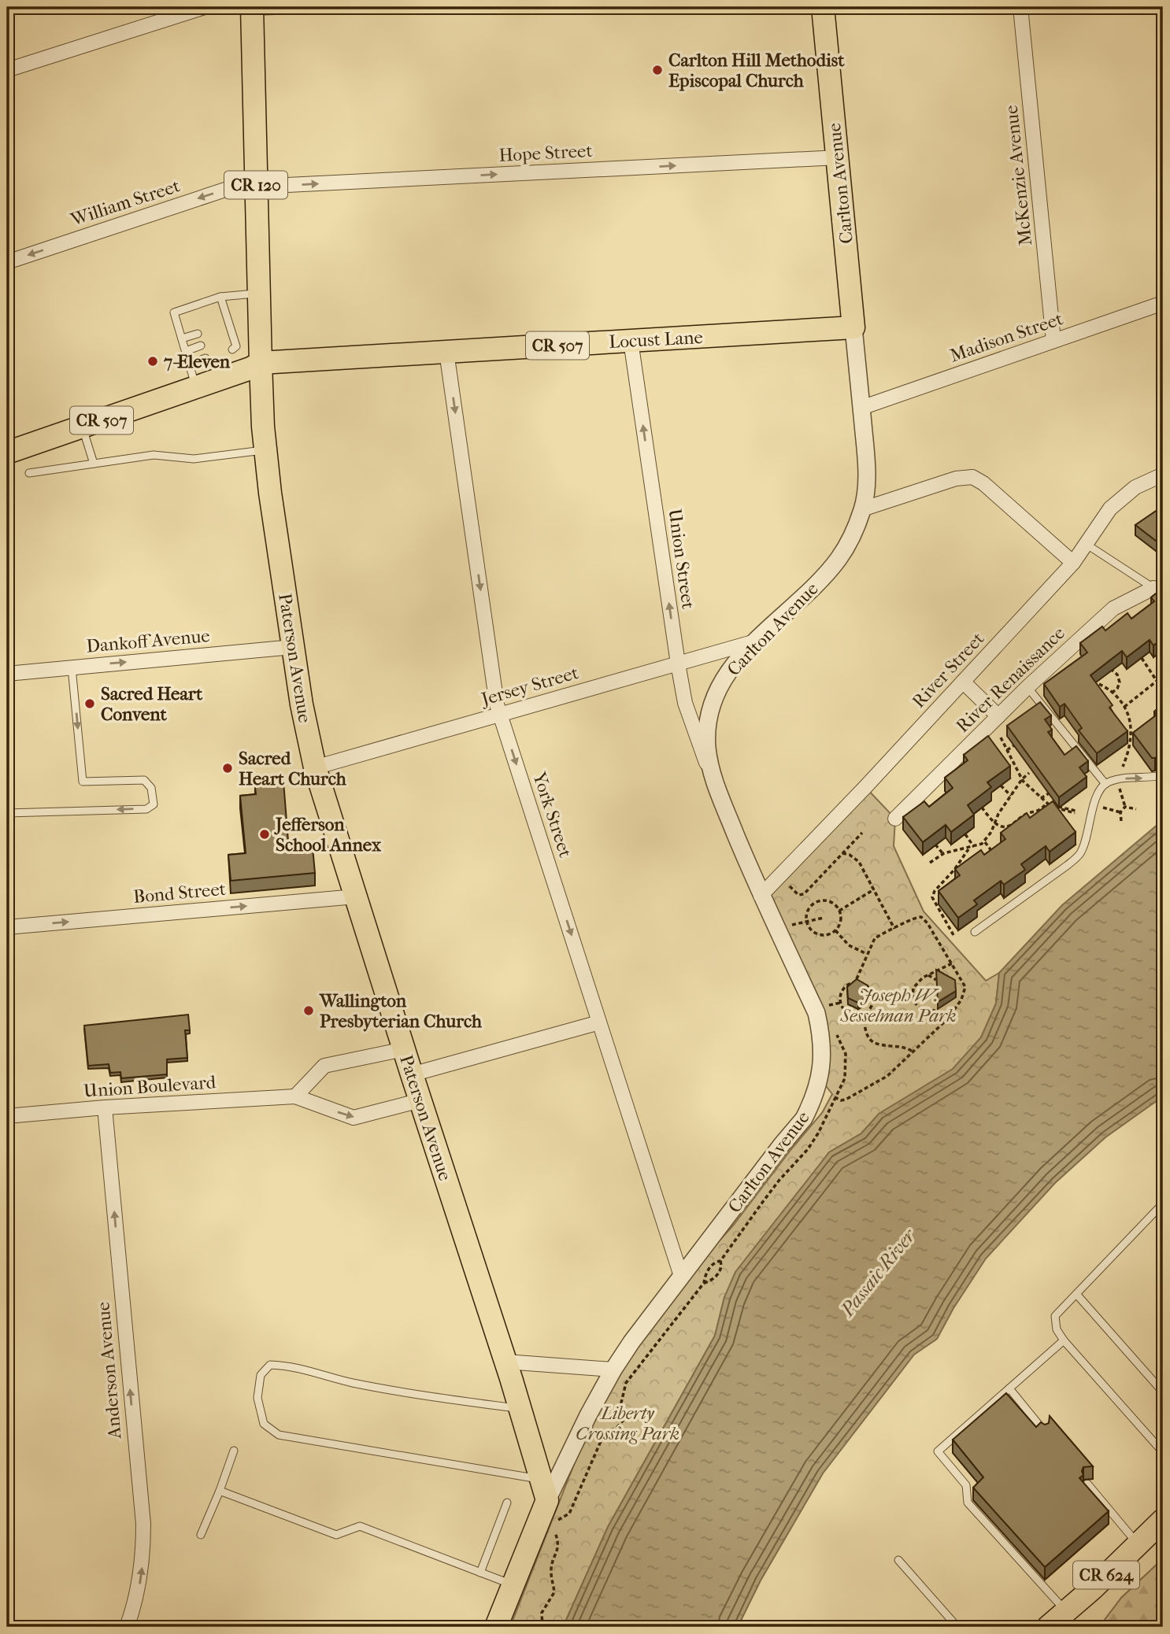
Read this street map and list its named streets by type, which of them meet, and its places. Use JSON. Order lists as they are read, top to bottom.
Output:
{
  "streets": {
    "main road": [
      "Carlton Avenue",
      "CR 120",
      "Locust Lane",
      "CR 507",
      "Paterson Avenue",
      "CR 624"
    ],
    "street": [
      "Hope Street",
      "McKenzie Avenue",
      "William Street",
      "Madison Street",
      "Union Street",
      "Dankoff Avenue",
      "River Street",
      "River Renaissance",
      "Jersey Street",
      "York Street",
      "Bond Street",
      "Union Boulevard",
      "Anderson Avenue"
    ]
  },
  "crossings": [
    ["Hope Street", "Carlton Avenue"],
    ["Hope Street", "William Street"],
    ["Hope Street", "Paterson Avenue"],
    ["McKenzie Avenue", "Madison Street"],
    ["Carlton Avenue", "Madison Street"],
    ["Carlton Avenue", "Locust Lane"],
    ["Carlton Avenue", "Union Street"],
    ["Carlton Avenue", "Paterson Avenue"],
    ["Carlton Avenue", "River Street"],
    ["Carlton Avenue", "Jersey Street"],
    ["Carlton Avenue", "York Street"],
    ["William Street", "Paterson Avenue"],
    ["Locust Lane", "CR 507"],
    ["Locust Lane", "Union Street"],
    ["Locust Lane", "Paterson Avenue"],
    ["Locust Lane", "York Street"],
    ["CR 507", "Paterson Avenue"],
    ["Union Street", "Jersey Street"],
    ["Dankoff Avenue", "Paterson Avenue"],
    ["Paterson Avenue", "Jersey Street"],
    ["Paterson Avenue", "Bond Street"],
    ["Paterson Avenue", "Union Boulevard"],
    ["Jersey Street", "York Street"],
    ["Union Boulevard", "Anderson Avenue"]
  ],
  "one_way": [
    "Hope Street",
    "William Street",
    "Union Street",
    "Dankoff Avenue",
    "York Street",
    "Bond Street",
    "Anderson Avenue"
  ],
  "water": ["Passaic River"],
  "parks": ["Joseph W. Sesselman Park", "Liberty Crossing Park"],
  "places": [
    "Carlton Hill Methodist Episcopal Church",
    "7-Eleven",
    "Sacred Heart Convent",
    "Sacred Heart Church",
    "Jefferson School Annex",
    "Wallington Presbyterian Church"
  ]
}
